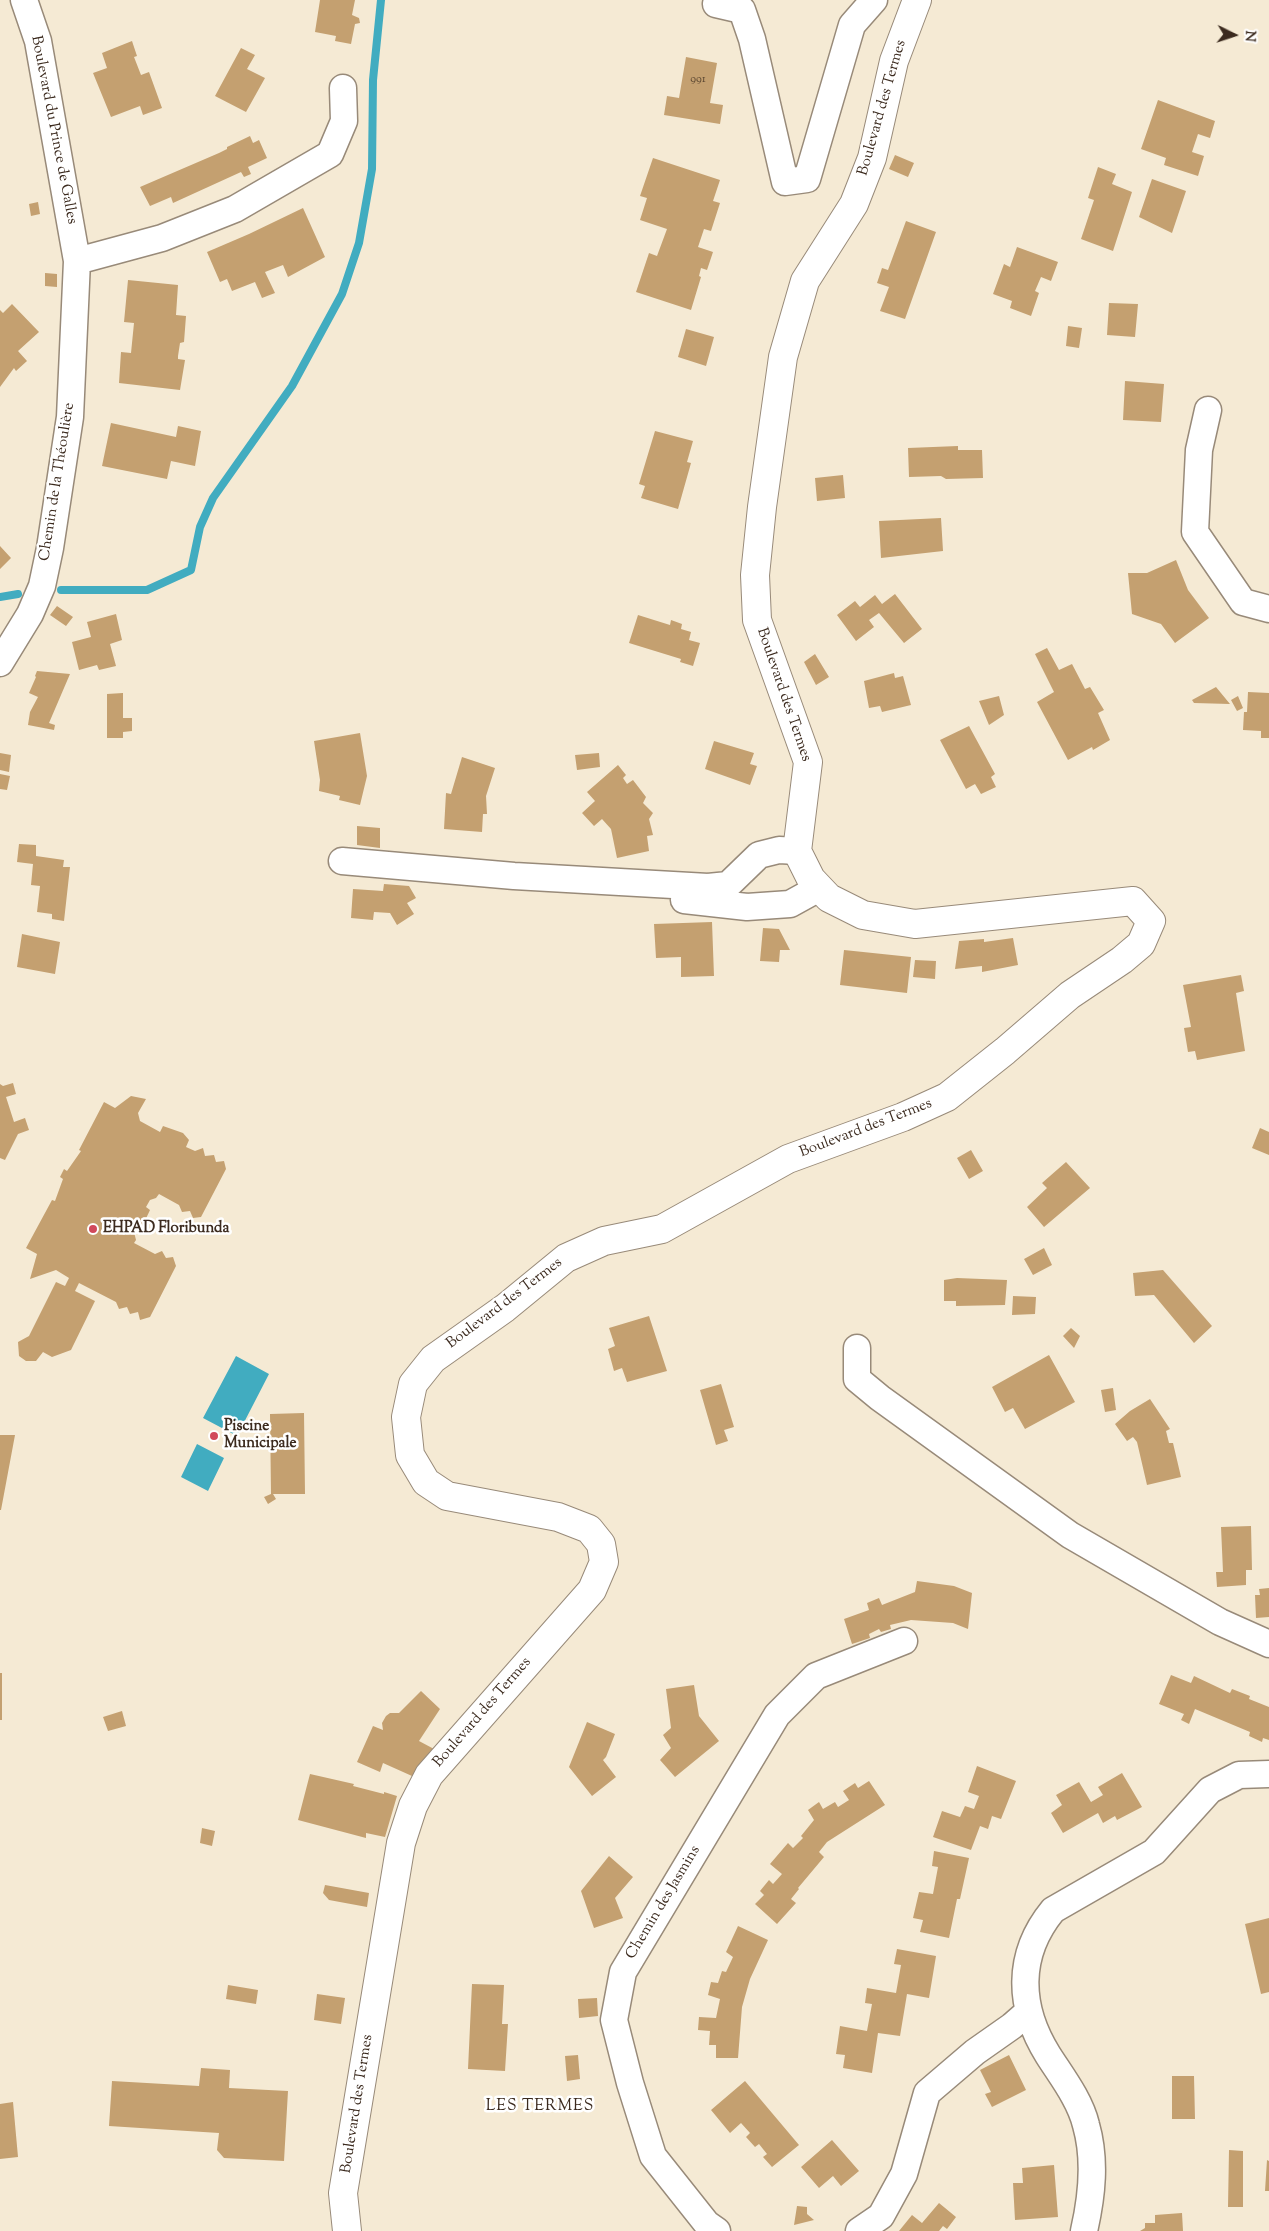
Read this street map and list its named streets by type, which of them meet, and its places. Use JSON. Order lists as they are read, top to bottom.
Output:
{
  "streets": {
    "street": [
      "Boulevard des Termes",
      "Boulevard du Prince de Galles",
      "Chemin de la Théoulière",
      "Chemin des Jasmins"
    ]
  },
  "crossings": [
    ["Boulevard du Prince de Galles", "Chemin de la Théoulière"]
  ],
  "districts": ["LES TERMES"],
  "places": ["EHPAD Floribunda", "Piscine Municipale"],
  "house_numbers": ["991"],
  "north": "right"
}
